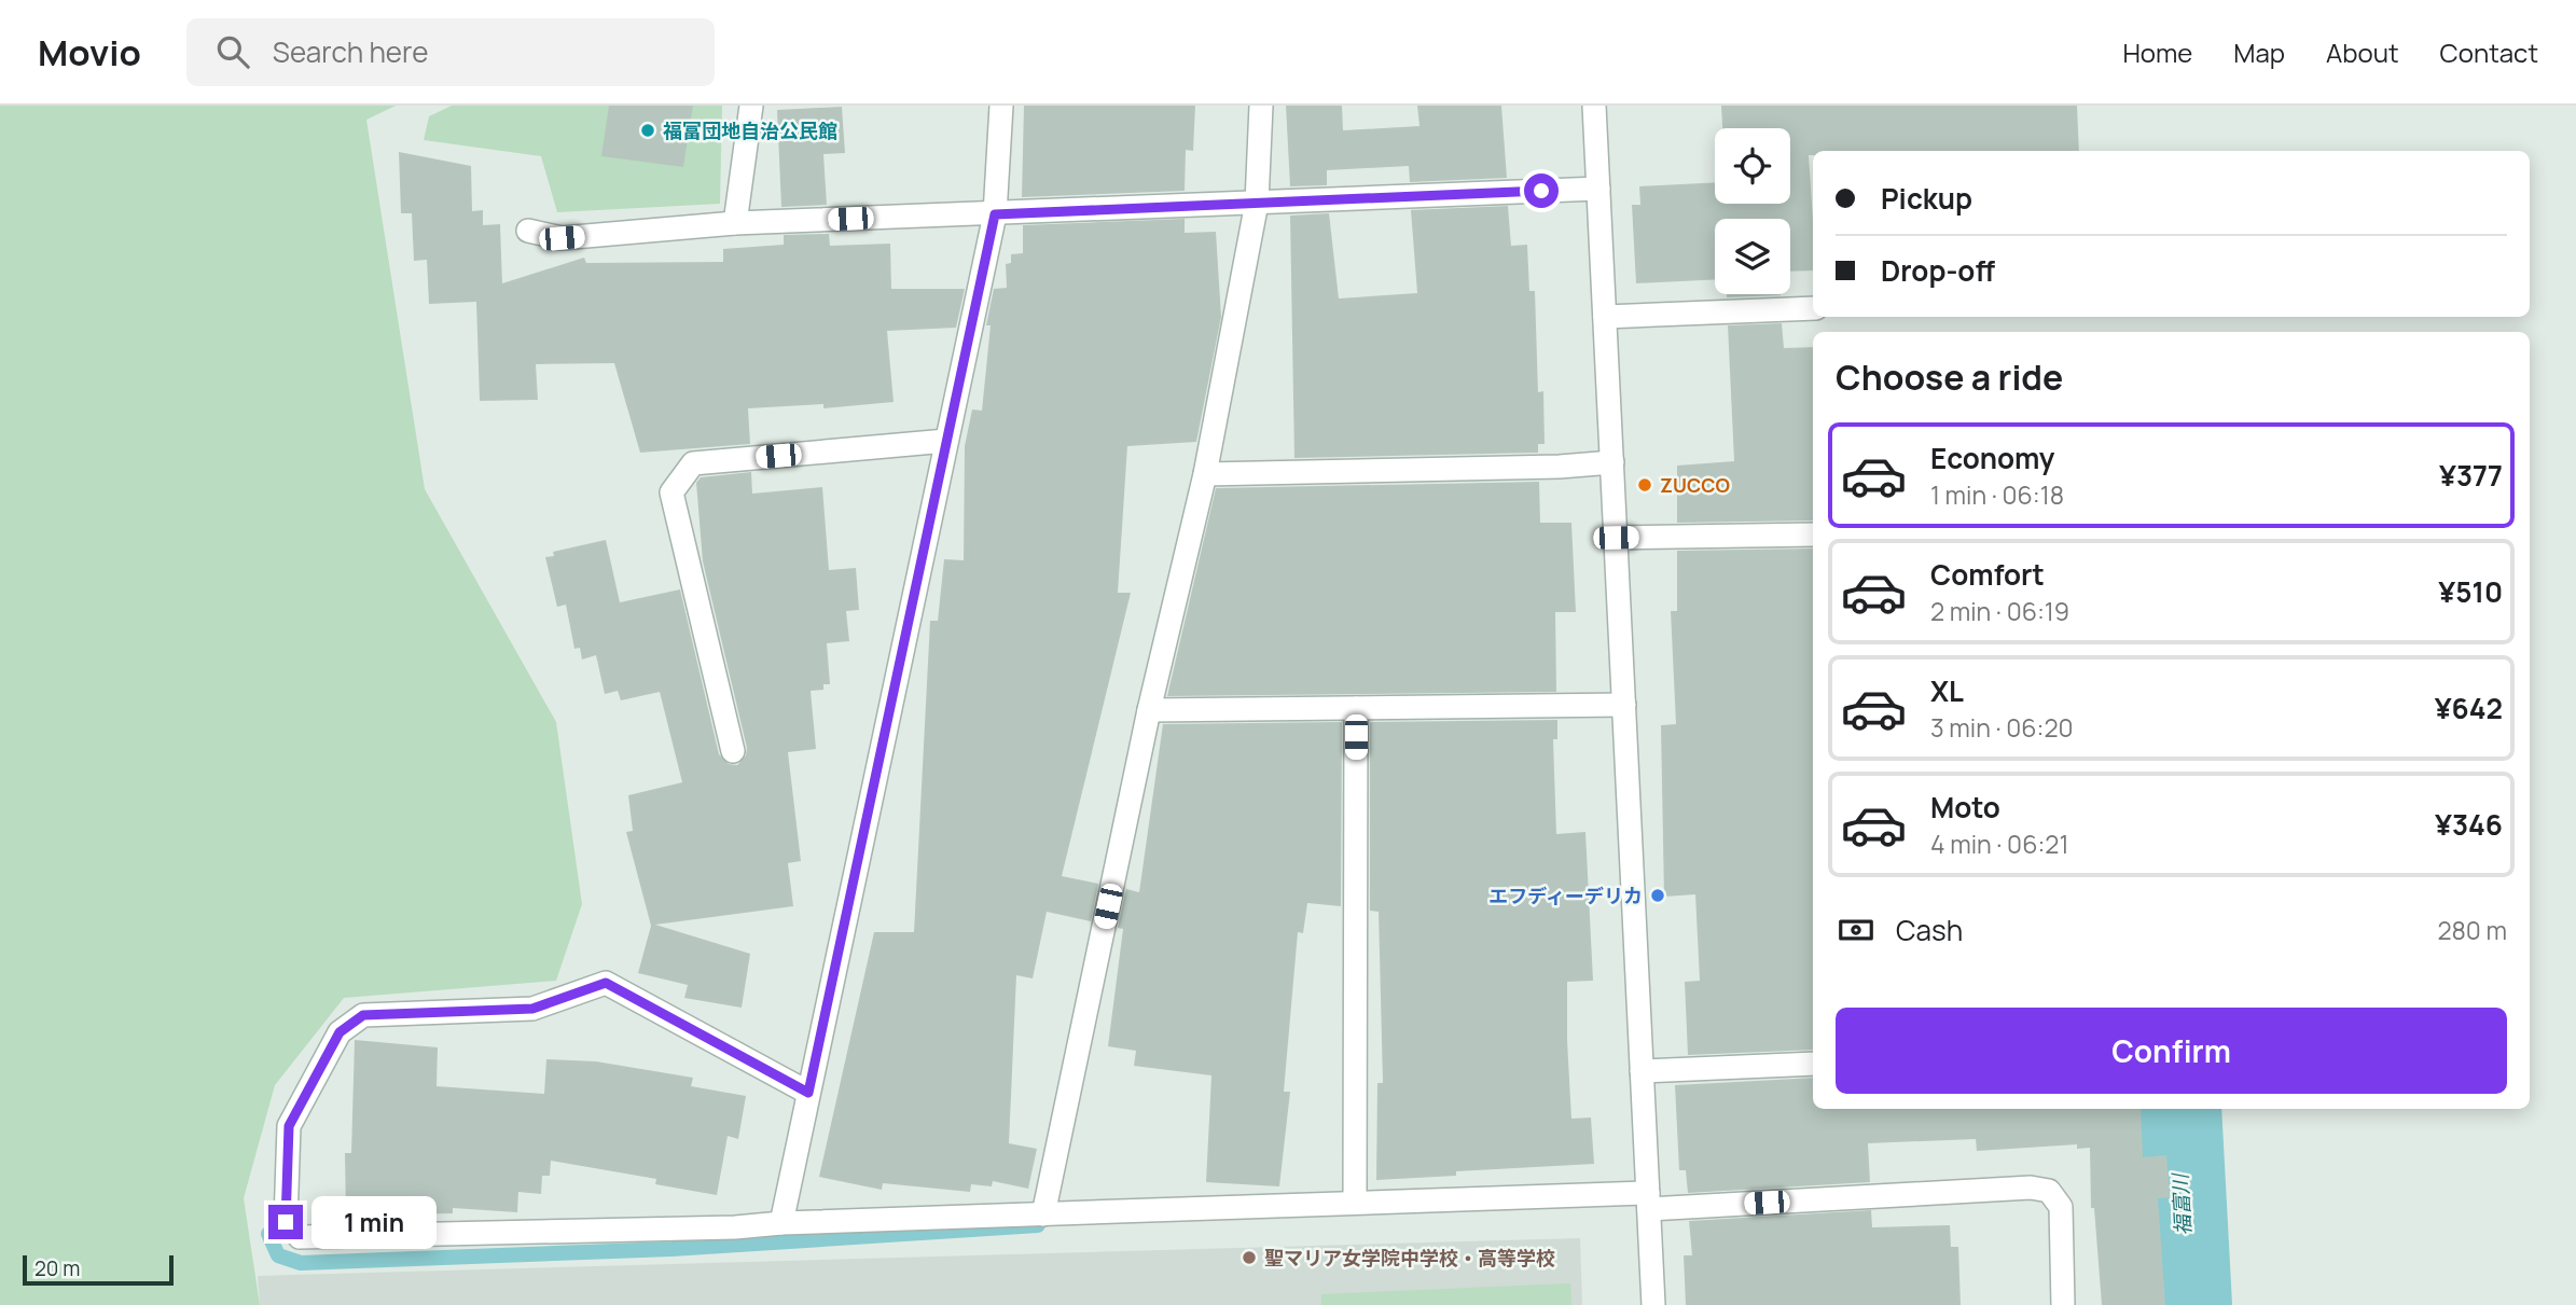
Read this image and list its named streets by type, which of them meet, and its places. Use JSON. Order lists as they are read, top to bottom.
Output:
{
  "water": ["福富川"],
  "places": [
    "福富団地自治公民館",
    "ZUCCO",
    "エフディーデリカ",
    "聖マリア女学院中学校・高等学校"
  ],
  "scale_bar": "20 m",
  "page": {
    "header": "Movio",
    "search": "Search here",
    "nav": [
      "Home",
      "Map",
      "About",
      "Contact"
    ],
    "banner": ["Pickup", "Drop-off"],
    "heading": "Choose a ride",
    "list": [
      {
        "name": "Economy",
        "note": "1 min · 06:18",
        "value": "¥377"
      },
      {
        "name": "Comfort",
        "note": "2 min · 06:19",
        "value": "¥510"
      },
      {
        "name": "XL",
        "note": "3 min · 06:20",
        "value": "¥642"
      },
      {
        "name": "Moto",
        "note": "4 min · 06:21",
        "value": "¥346"
      }
    ],
    "pay": ["Cash", "280 m"],
    "buttons": "Confirm",
    "bubble": "1 min",
    "scale": "20 m"
  }
}
